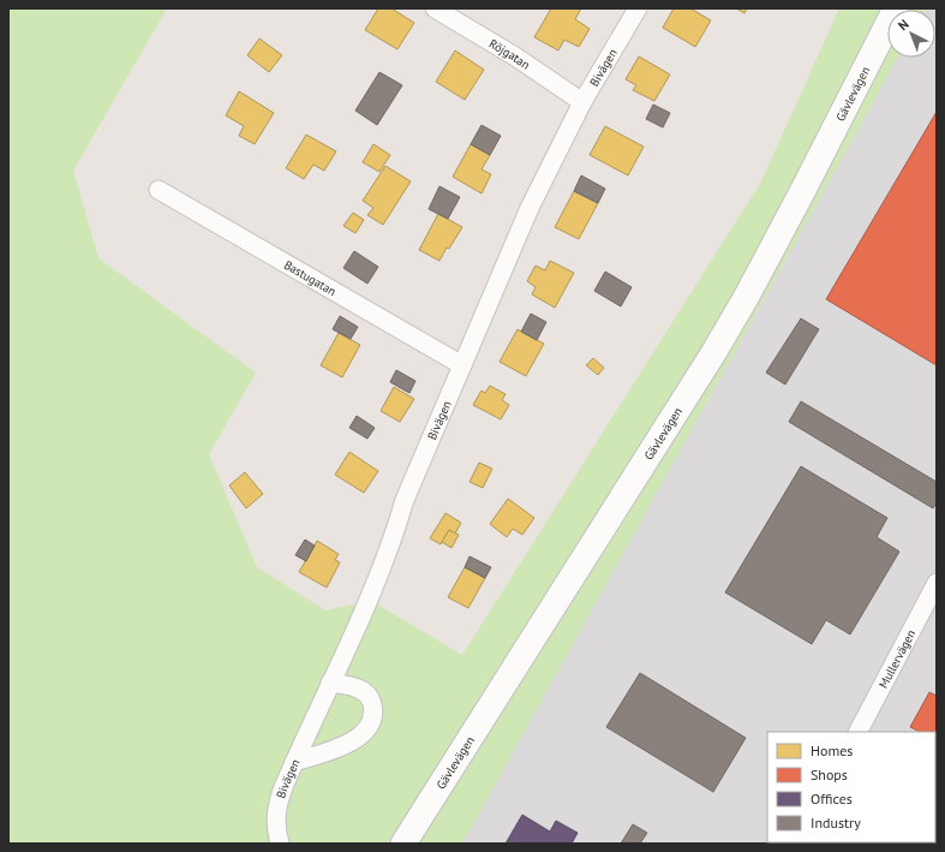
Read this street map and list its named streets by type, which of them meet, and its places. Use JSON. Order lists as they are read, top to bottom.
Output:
{
  "streets": {
    "main road": ["Gävlevägen"],
    "street": [
      "Röjgatan",
      "Bivägen",
      "Bastugatan",
      "Mullervägen"
    ]
  },
  "crossings": [
    ["Röjgatan", "Bivägen"],
    ["Bivägen", "Bastugatan"]
  ],
  "legend": [
    "Homes",
    "Shops",
    "Offices",
    "Industry"
  ],
  "north": "top left"
}
